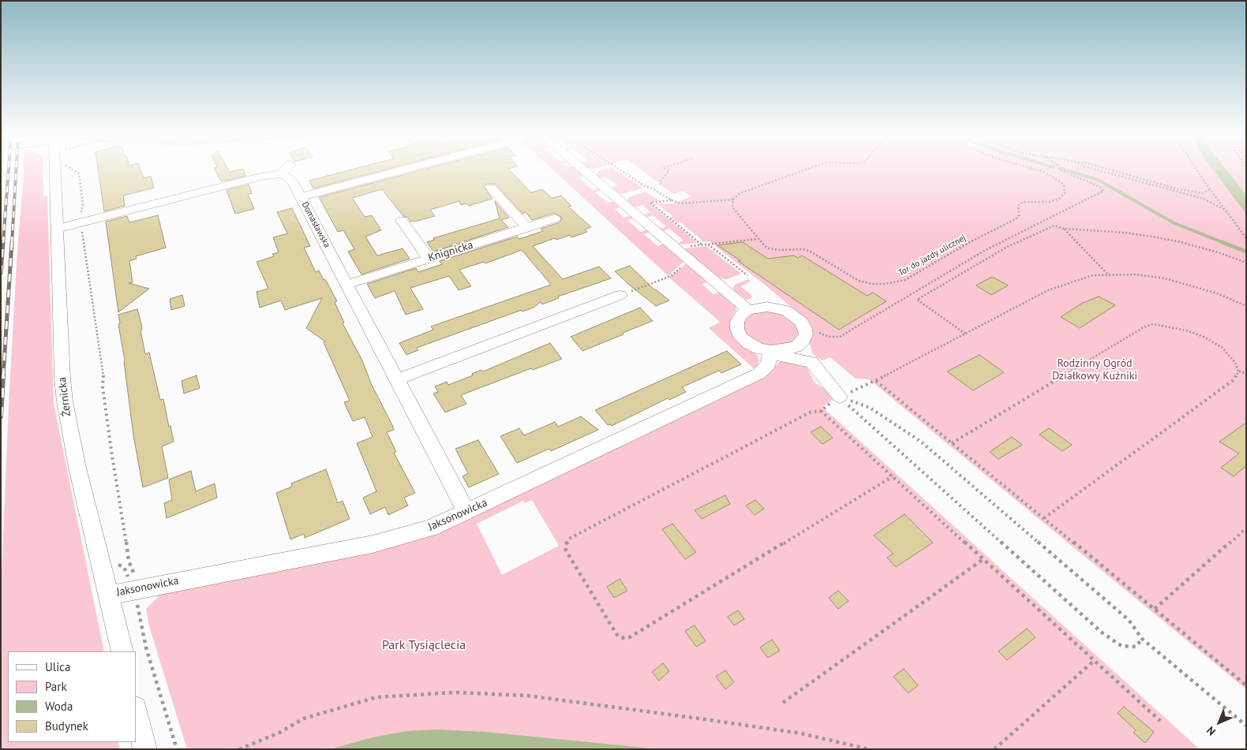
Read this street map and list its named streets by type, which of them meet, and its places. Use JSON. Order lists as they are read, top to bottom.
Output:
{
  "streets": {
    "street": [
      "Domasławska",
      "Knignicka",
      "Żernicka",
      "Jaksonowicka"
    ],
    "path": ["Tor do jazdy ulicznej"]
  },
  "crossings": [
    ["Domasławska", "Knignicka"],
    ["Domasławska", "Jaksonowicka"],
    ["Żernicka", "Jaksonowicka"]
  ],
  "parks": ["Rodzinny Ogród Działkowy Kuźniki", "Park Tysiąclecia"],
  "legend": [
    "Ulica",
    "Park",
    "Woda",
    "Budynek"
  ],
  "north": "bottom left"
}
